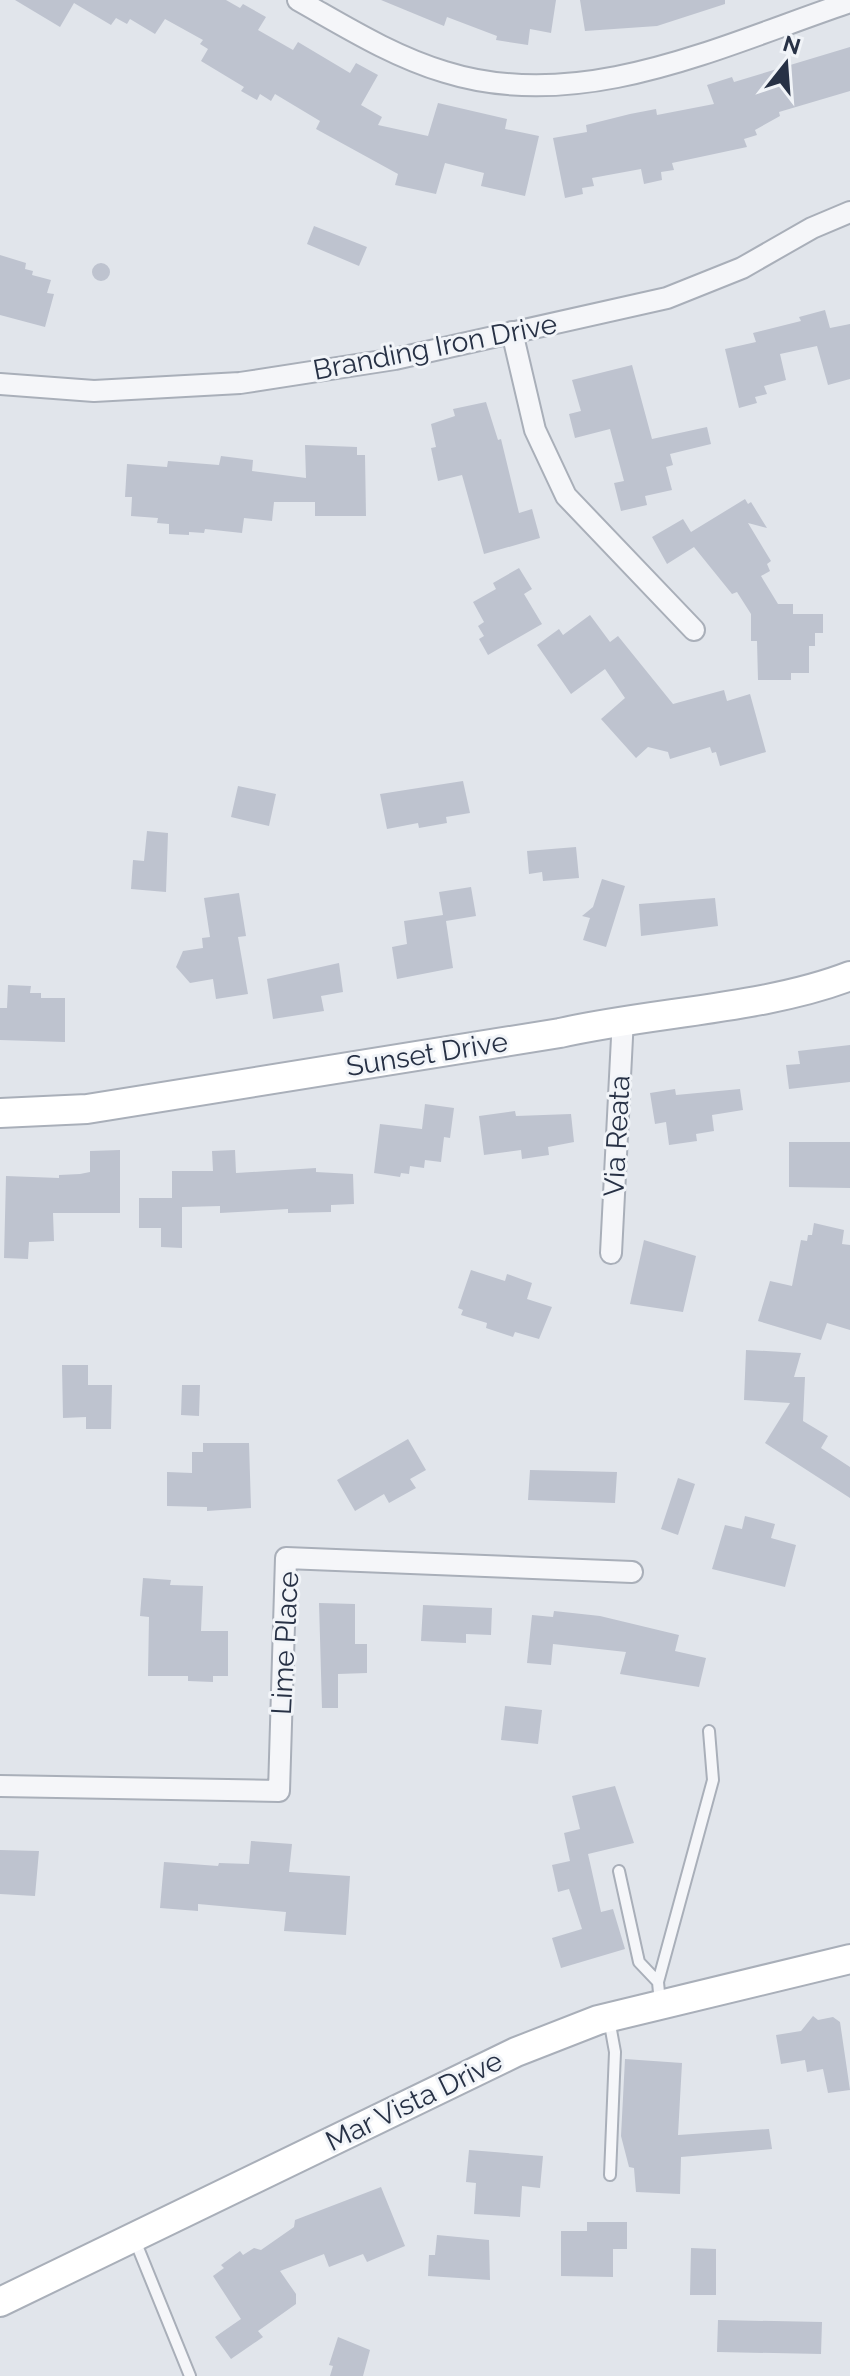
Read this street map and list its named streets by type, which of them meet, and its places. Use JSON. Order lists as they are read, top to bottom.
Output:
{
  "streets": {
    "street": [
      "Branding Iron Drive",
      "Sunset Drive",
      "Via Reata",
      "Lime Place",
      "Mar Vista Drive"
    ]
  },
  "crossings": [
    ["Sunset Drive", "Via Reata"]
  ],
  "north": "top"
}
